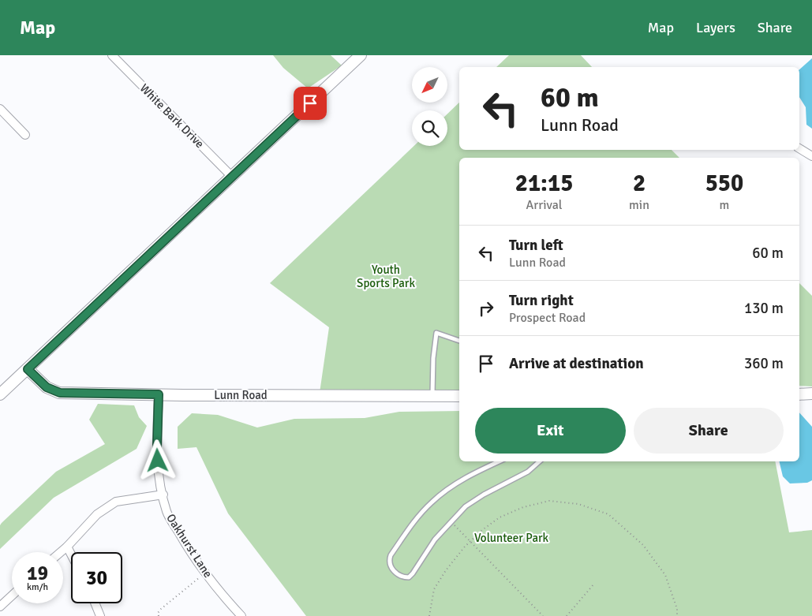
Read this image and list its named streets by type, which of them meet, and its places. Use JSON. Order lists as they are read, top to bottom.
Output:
{
  "streets": {
    "street": ["White Bark Drive", "Lunn Road", "Oakhurst Lane"]
  },
  "crossings": [
    ["Lunn Road", "Oakhurst Lane"]
  ],
  "parks": ["Youth Sports Park", "Volunteer Park"],
  "north": "bottom left",
  "page": {
    "header": "Map",
    "nav": ["Map", "Layers", "Share"],
    "turn": ["60 m", "Lunn Road"],
    "eta": [
      "21:15",
      "Arrival",
      "2",
      "min",
      "550",
      "m"
    ],
    "list": [
      {
        "name": "Turn left",
        "note": "Lunn Road",
        "value": "60 m"
      },
      {
        "name": "Turn right",
        "note": "Prospect Road",
        "value": "130 m"
      },
      {
        "name": "Arrive at destination",
        "value": "360 m"
      }
    ],
    "buttons": ["Exit", "Share"],
    "speed": "19 km/h",
    "limit": "30"
  }
}
